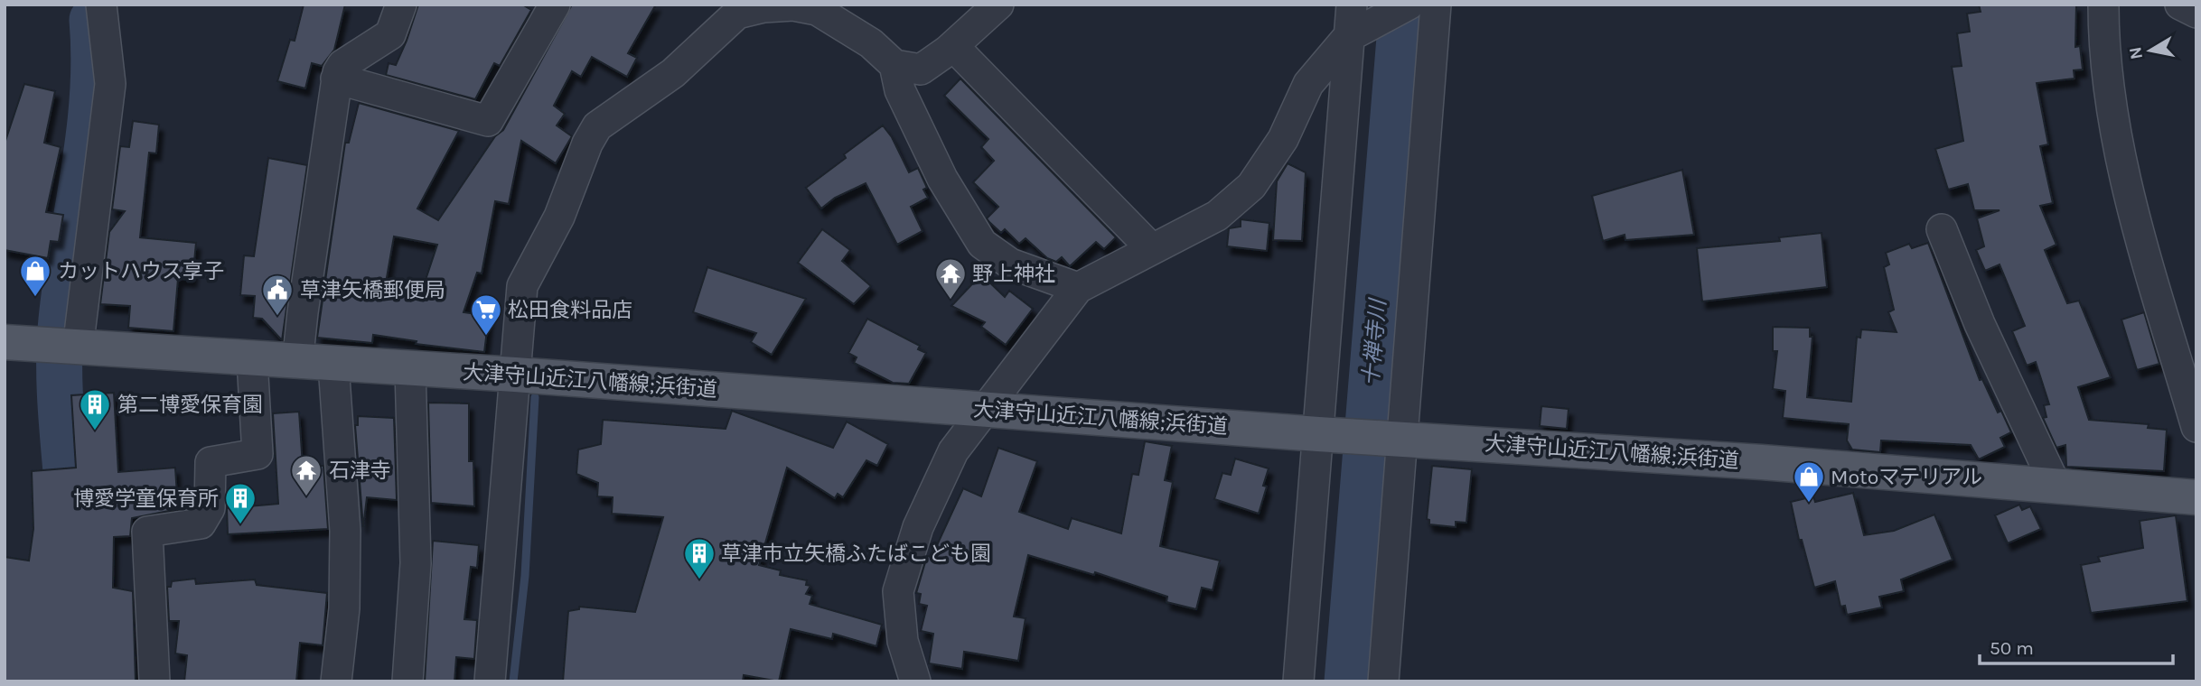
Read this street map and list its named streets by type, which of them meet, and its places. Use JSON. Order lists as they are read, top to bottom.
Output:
{
  "streets": {
    "main road": ["大津守山近江八幡線;浜街道"]
  },
  "water": ["十禅寺川"],
  "places": {
    "shop": ["カットハウス享子", "Motoマテリアル"],
    "temple": ["野上神社", "石津寺"],
    "public building": ["草津矢橋郵便局"],
    "supermarket": ["松田食料品店"],
    "building": ["第二博愛保育園", "博愛学童保育所", "草津市立矢橋ふたばこども園"]
  },
  "scale_bar": "50 m",
  "north": "left"
}
